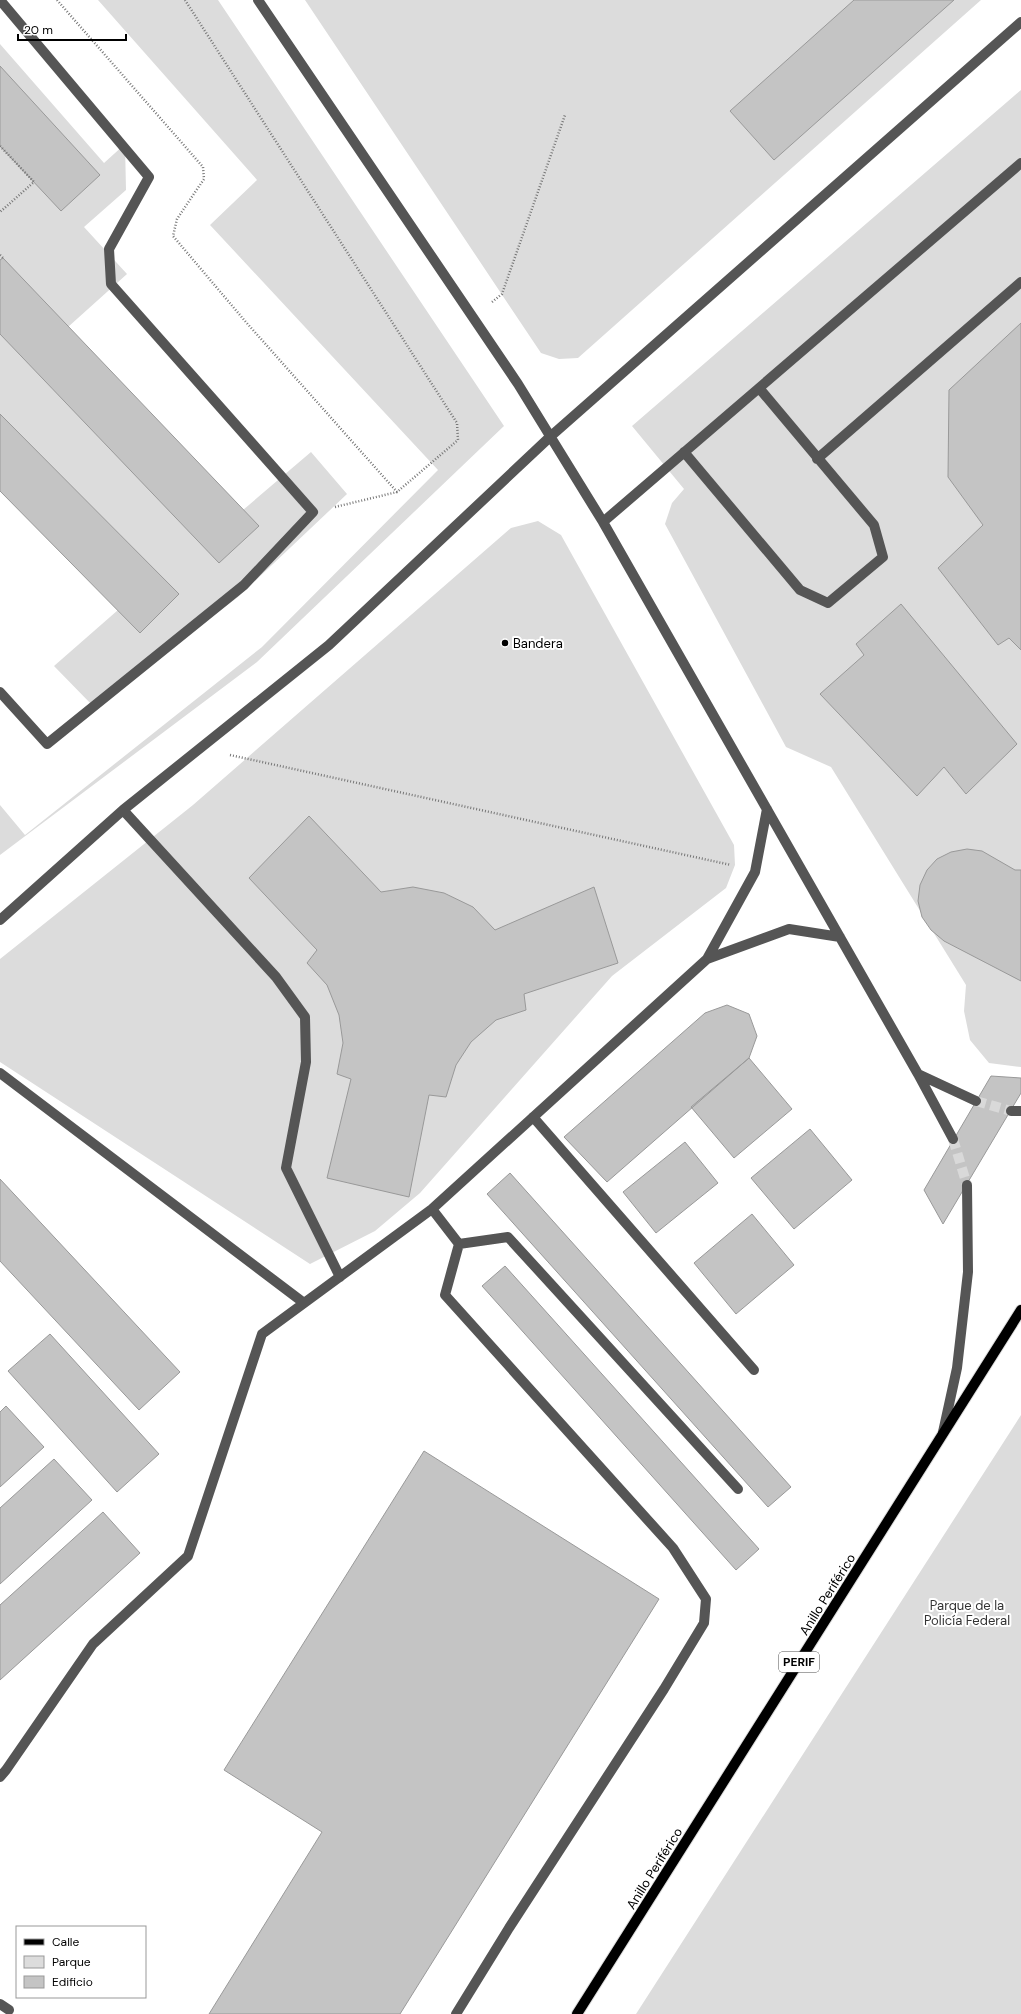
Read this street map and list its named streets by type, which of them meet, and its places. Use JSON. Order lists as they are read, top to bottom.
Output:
{
  "streets": {
    "main road": ["Anillo Periférico", "PERIF"]
  },
  "parks": ["Parque de la Policía Federal"],
  "places": ["Bandera"],
  "legend": ["Calle", "Parque", "Edificio"],
  "scale_bar": "20 m"
}
